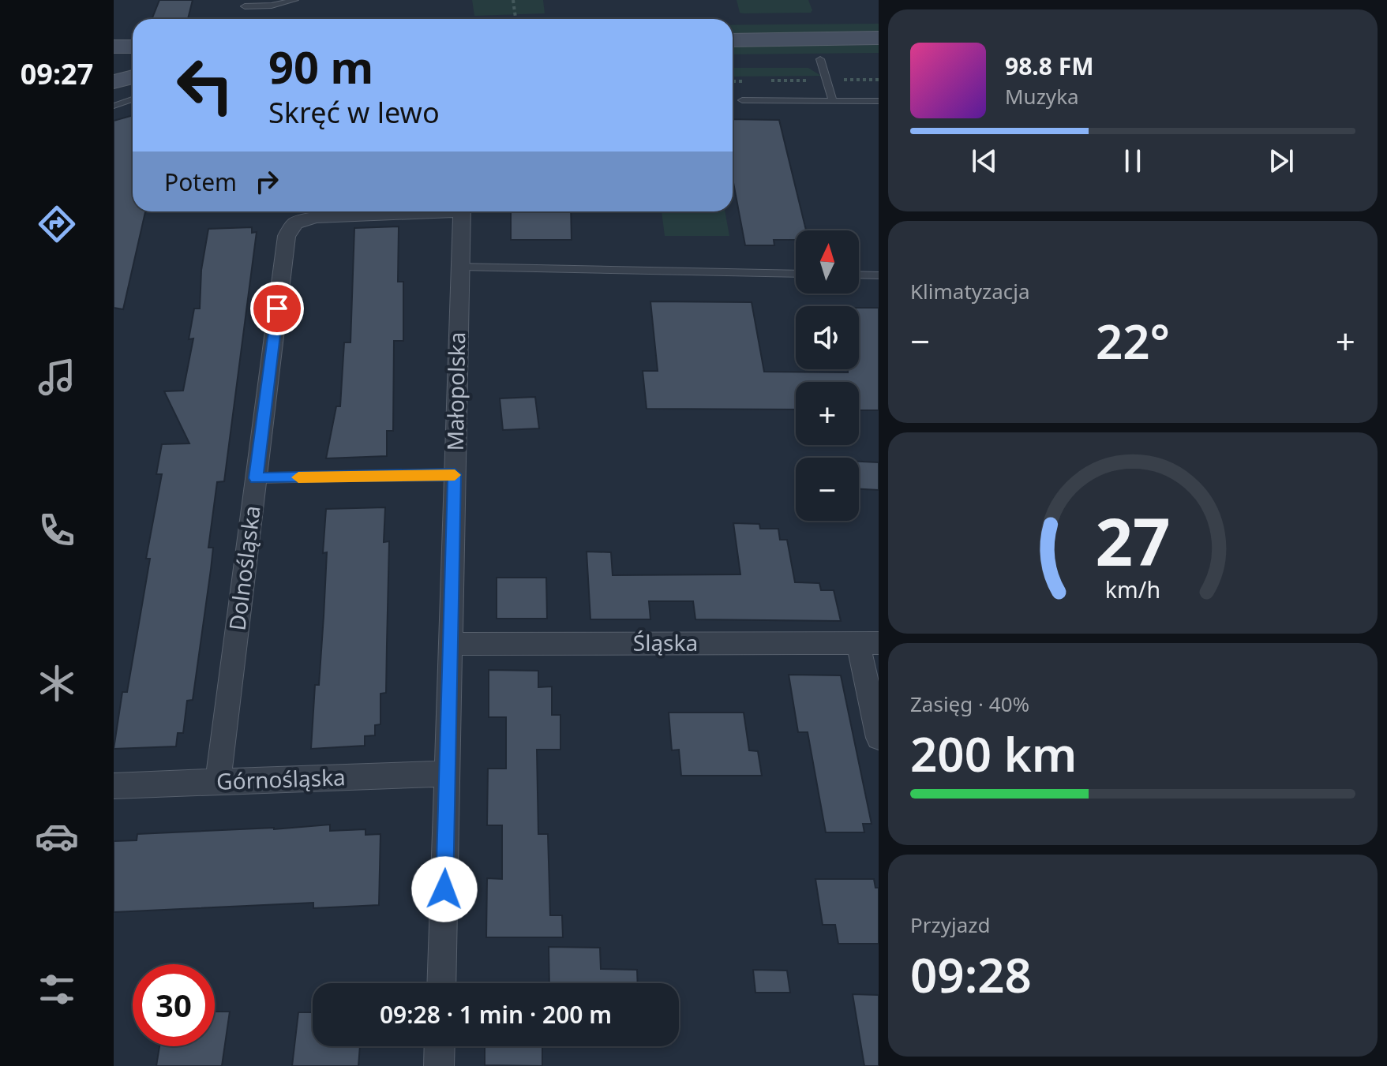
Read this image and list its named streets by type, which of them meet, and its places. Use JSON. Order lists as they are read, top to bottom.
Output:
{
  "streets": {
    "street": [
      "Małopolska",
      "Dolnośląska",
      "Śląska",
      "Górnośląska"
    ]
  },
  "crossings": [
    ["Małopolska", "Śląska"],
    ["Małopolska", "Górnośląska"],
    ["Dolnośląska", "Górnośląska"]
  ],
  "north": "top",
  "page": {
    "tabs": "09:27",
    "turn": ["90 m", "Skręć w lewo"],
    "song": ["98.8 FM", "Muzyka"],
    "then": "Potem",
    "tile": [
      "Klimatyzacja",
      ["Zasięg · 40%", "200 km"],
      ["Przyjazd", "09:28"]
    ],
    "map_buttons": ["+", "−"],
    "heat": ["−", "22°", "+"],
    "limit": "30",
    "trip": "09:28 · 1 min · 200 m",
    "gauge": ["27", "km/h"]
  }
}
